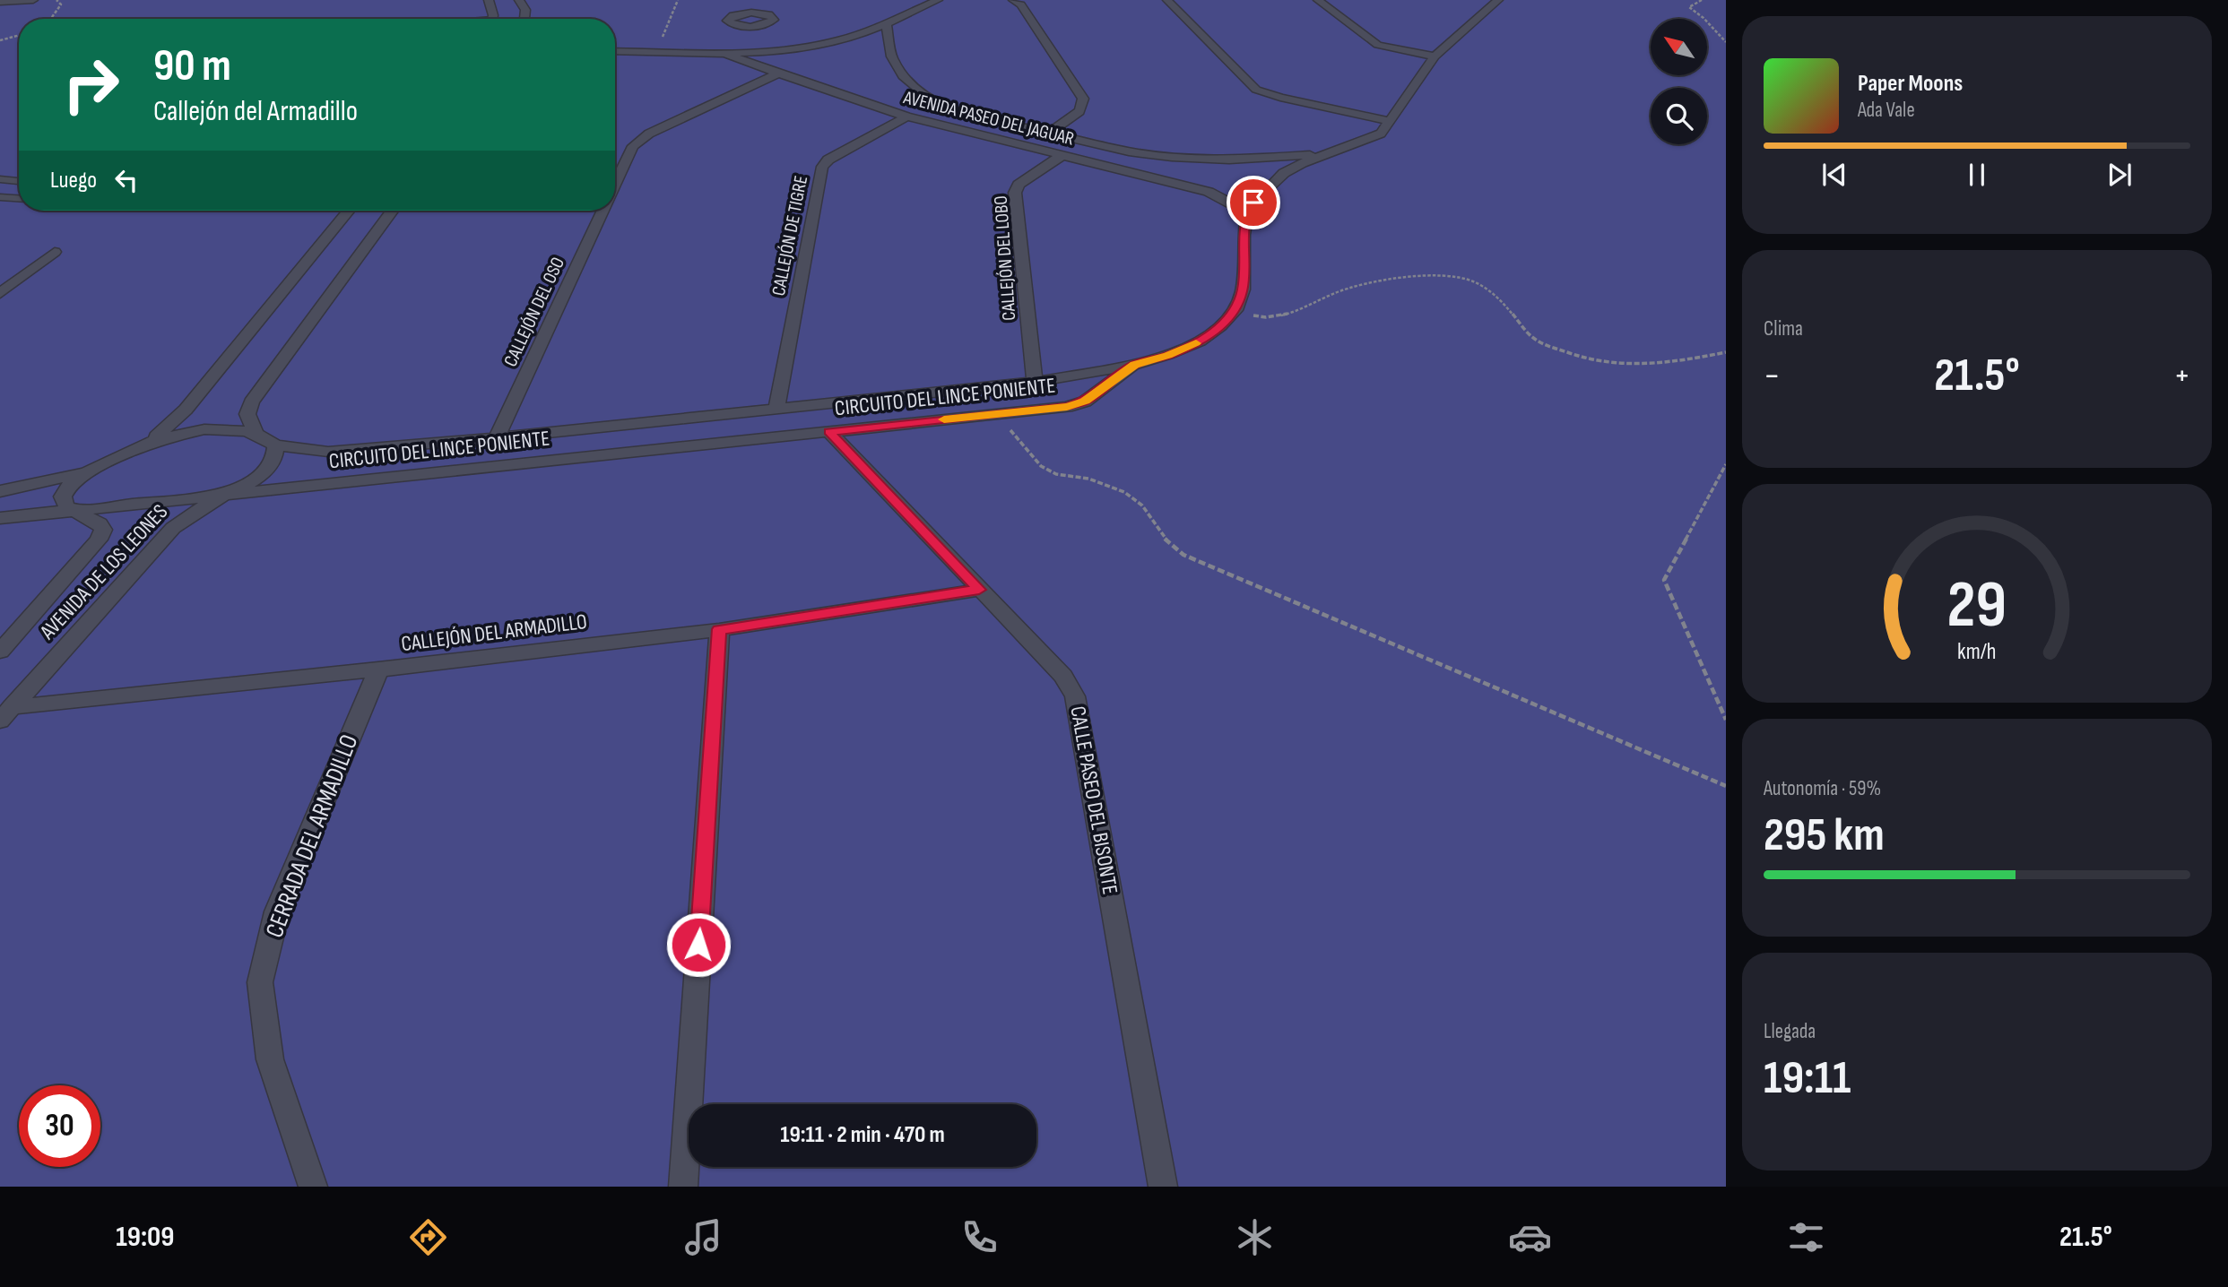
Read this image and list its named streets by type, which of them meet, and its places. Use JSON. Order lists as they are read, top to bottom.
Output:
{
  "streets": {
    "street": [
      "AVENIDA PASEO DEL JAGUAR",
      "CALLEJÓN DE TIGRE",
      "CALLEJÓN DEL LOBO",
      "CALLEJÓN DEL OSO",
      "CIRCUITO DEL LINCE PONIENTE",
      "AVENIDA DE LOS LEONES",
      "CALLEJÓN DEL ARMADILLO",
      "CALLE PASEO DEL BISONTE",
      "CERRADA DEL ARMADILLO"
    ]
  },
  "crossings": [
    ["AVENIDA PASEO DEL JAGUAR", "CALLEJÓN DE TIGRE"],
    ["AVENIDA PASEO DEL JAGUAR", "CALLEJÓN DEL LOBO"],
    ["AVENIDA PASEO DEL JAGUAR", "CALLEJÓN DEL OSO"],
    ["CALLEJÓN DE TIGRE", "CIRCUITO DEL LINCE PONIENTE"],
    ["CALLEJÓN DEL LOBO", "CIRCUITO DEL LINCE PONIENTE"],
    ["CALLEJÓN DEL OSO", "CIRCUITO DEL LINCE PONIENTE"],
    ["CIRCUITO DEL LINCE PONIENTE", "AVENIDA DE LOS LEONES"],
    ["CIRCUITO DEL LINCE PONIENTE", "CALLE PASEO DEL BISONTE"],
    ["AVENIDA DE LOS LEONES", "CALLEJÓN DEL ARMADILLO"],
    ["CALLEJÓN DEL ARMADILLO", "CALLE PASEO DEL BISONTE"],
    ["CALLEJÓN DEL ARMADILLO", "CERRADA DEL ARMADILLO"]
  ],
  "north": "top left",
  "page": {
    "turn": ["90 m", "Callejón del Armadillo"],
    "song": ["Paper Moons", "Ada Vale"],
    "then": "Luego",
    "tile": [
      "Clima",
      ["Autonomía · 59%", "295 km"],
      ["Llegada", "19:11"]
    ],
    "heat": ["−", "21.5°", "+"],
    "limit": "30",
    "trip": "19:11 · 2 min · 470 m",
    "tabs": ["19:09", "21.5°"],
    "gauge": ["29", "km/h"]
  }
}
